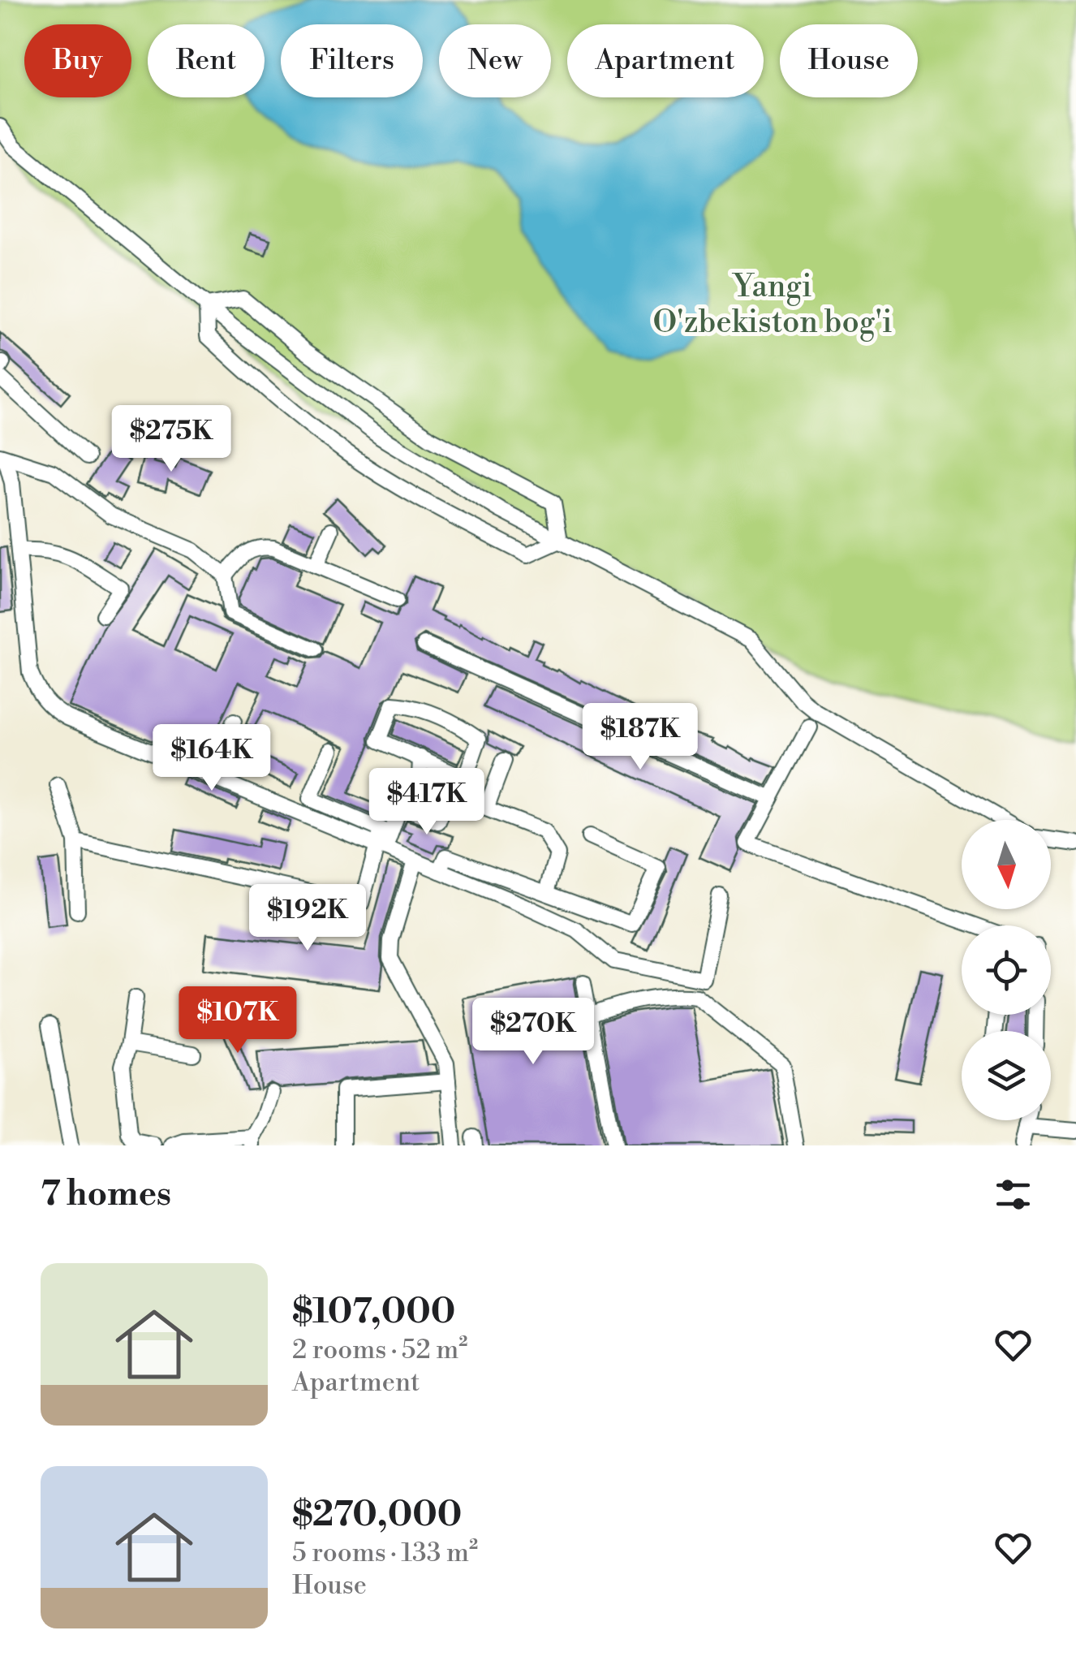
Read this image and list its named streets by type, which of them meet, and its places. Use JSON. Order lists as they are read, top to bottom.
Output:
{
  "parks": ["Yangi O'zbekiston bog'i"],
  "north": "bottom",
  "page": {
    "chip": [
      "Buy",
      "Rent",
      "Filters",
      "New",
      "Apartment",
      "House"
    ],
    "price": [
      "$275K",
      "$187K",
      "$164K",
      "$417K",
      "$192K",
      "$107K",
      "$270K"
    ],
    "heading": "7 homes",
    "list": [
      {
        "name": "$107,000",
        "note": "2 rooms · 52 m² · Apartment"
      },
      {
        "name": "$270,000",
        "note": "5 rooms · 133 m² · House"
      }
    ]
  }
}
